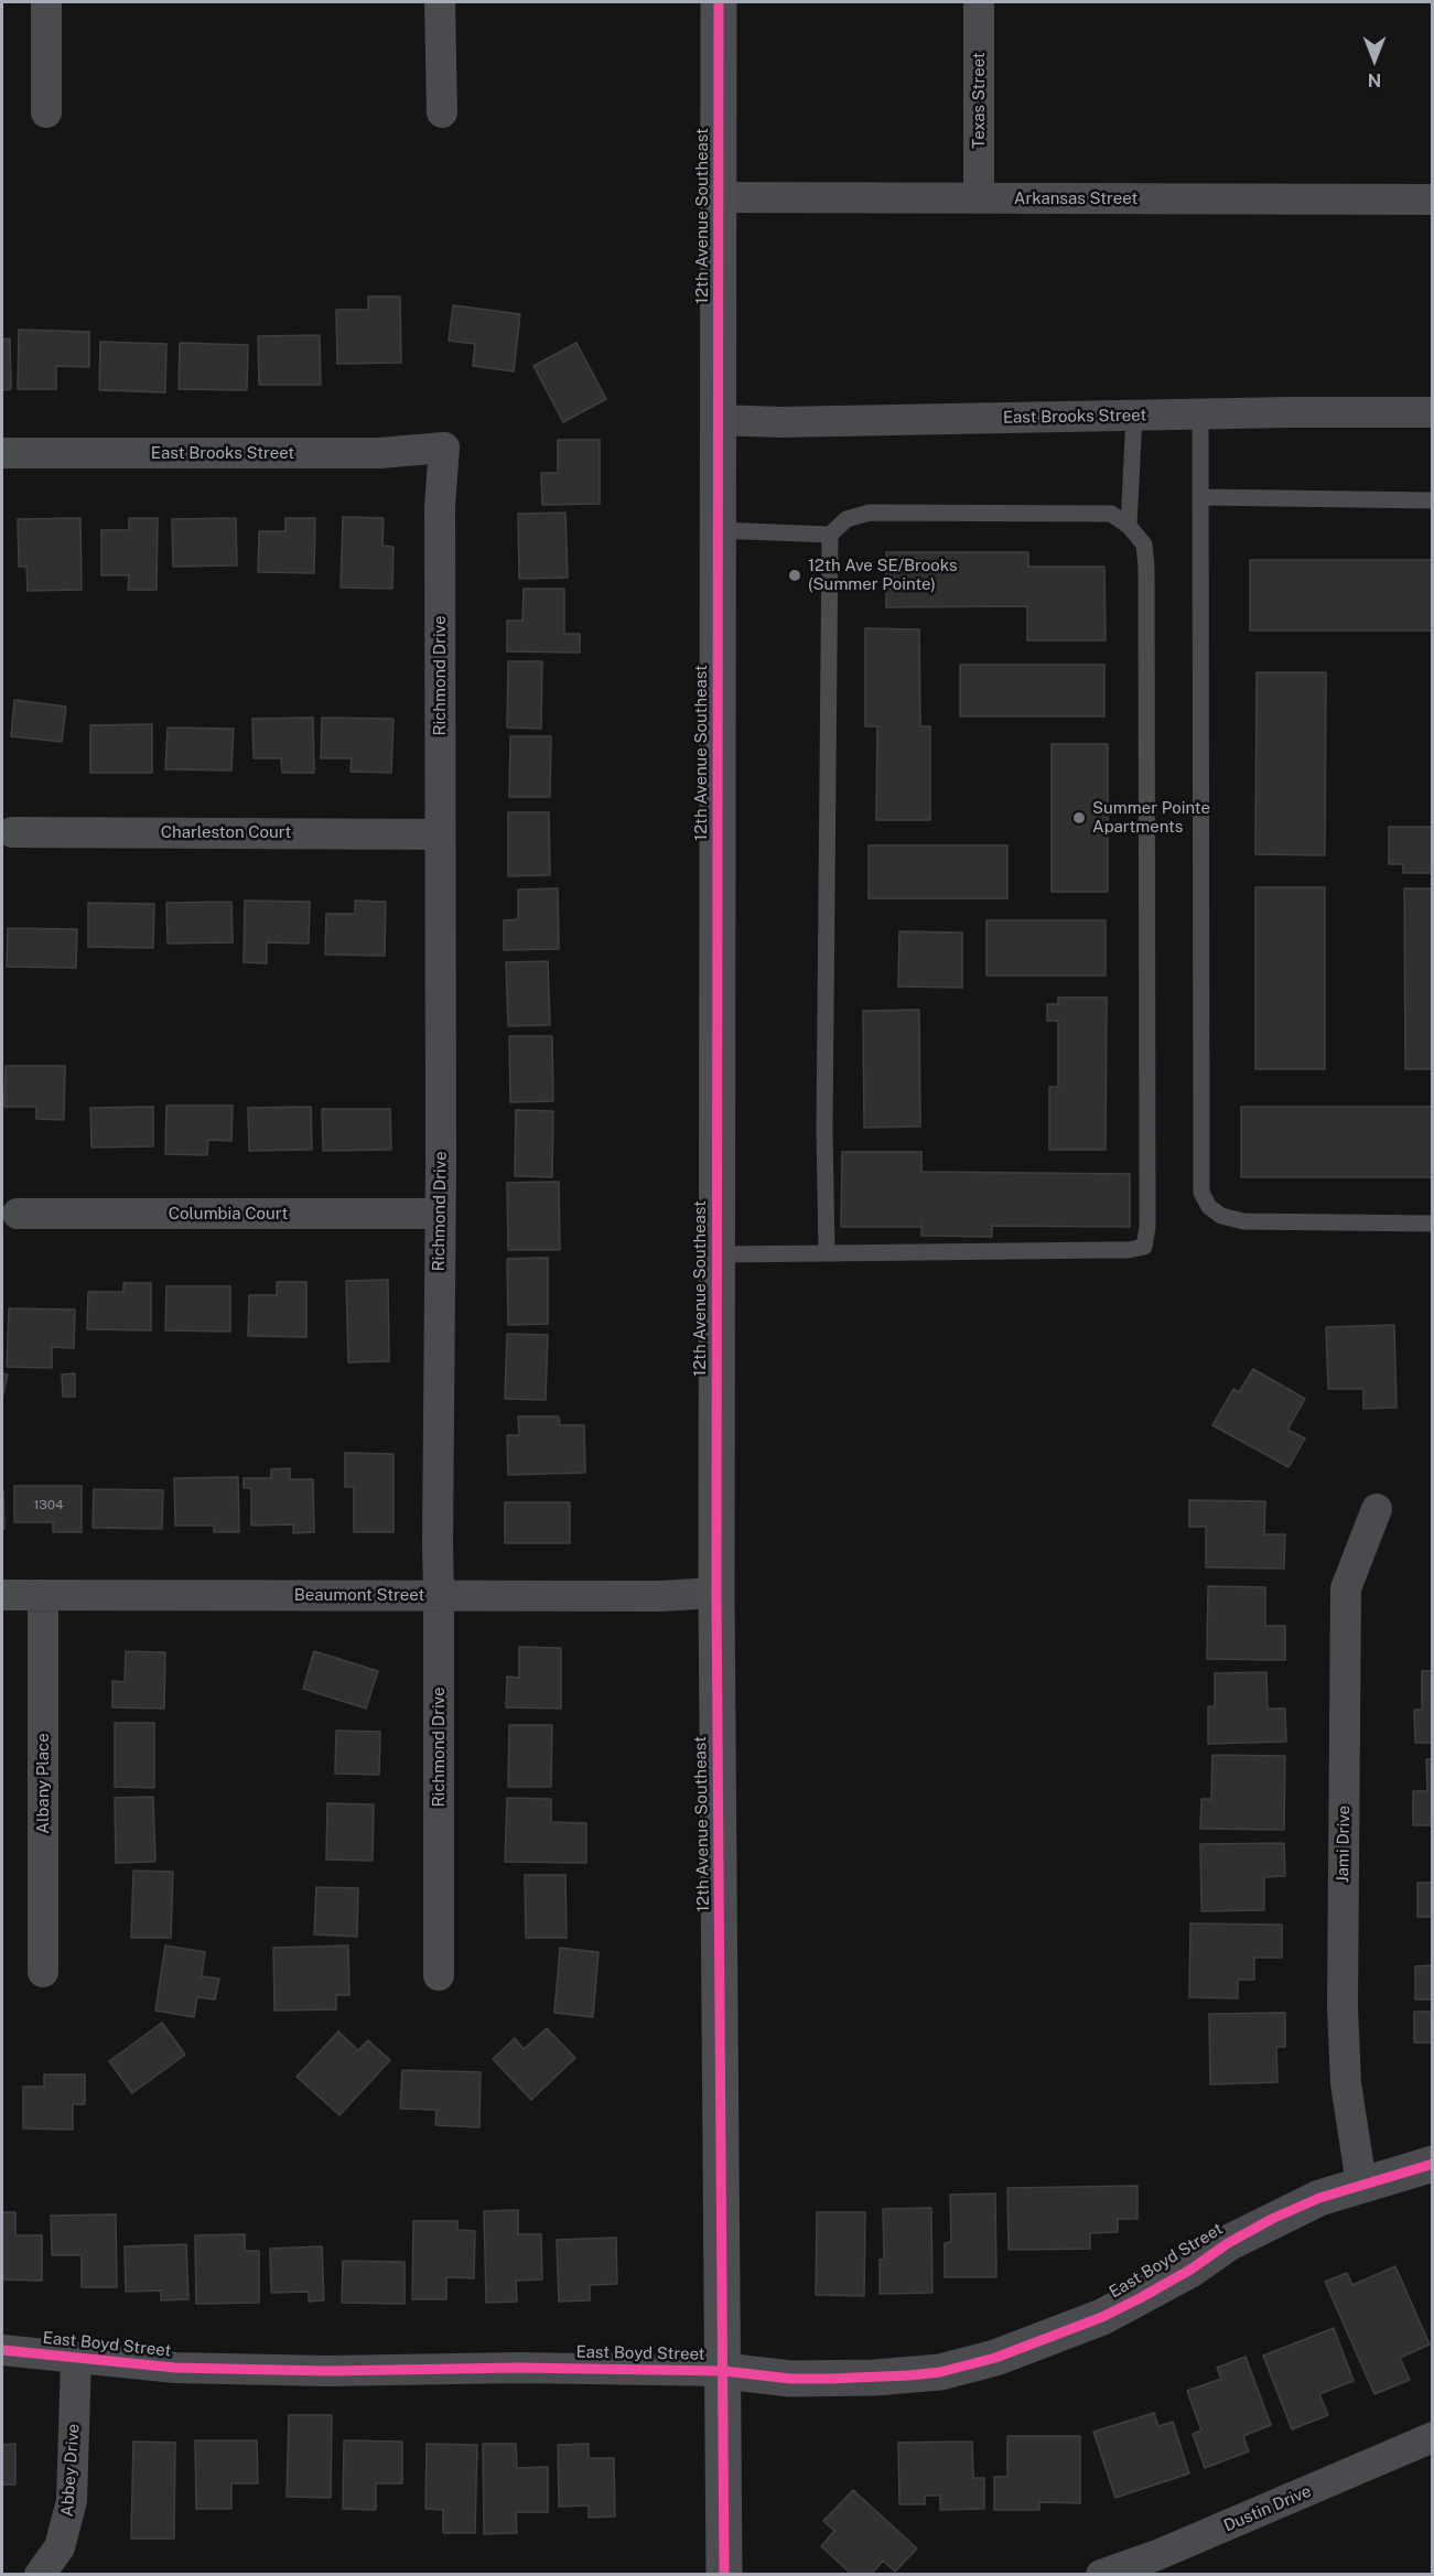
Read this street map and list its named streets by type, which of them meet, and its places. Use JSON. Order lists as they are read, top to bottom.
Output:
{
  "streets": {
    "main road": ["12th Avenue Southeast"],
    "street": [
      "Texas Street",
      "Arkansas Street",
      "East Brooks Street",
      "Richmond Drive",
      "Charleston Court",
      "Columbia Court",
      "Beaumont Street",
      "Albany Place",
      "Jami Drive",
      "East Boyd Street",
      "Abbey Drive",
      "Dustin Drive"
    ]
  },
  "crossings": [
    ["Texas Street", "Arkansas Street"],
    ["Arkansas Street", "12th Avenue Southeast"],
    ["12th Avenue Southeast", "East Brooks Street"],
    ["12th Avenue Southeast", "Beaumont Street"],
    ["12th Avenue Southeast", "East Boyd Street"],
    ["East Brooks Street", "Richmond Drive"],
    ["Richmond Drive", "Charleston Court"],
    ["Richmond Drive", "Columbia Court"],
    ["Richmond Drive", "Beaumont Street"],
    ["Beaumont Street", "Albany Place"],
    ["Jami Drive", "East Boyd Street"],
    ["East Boyd Street", "Abbey Drive"]
  ],
  "places": ["12th Ave SE/Brooks (Summer Pointe)", "Summer Pointe Apartments"],
  "house_numbers": ["1304"],
  "north": "bottom"
}
